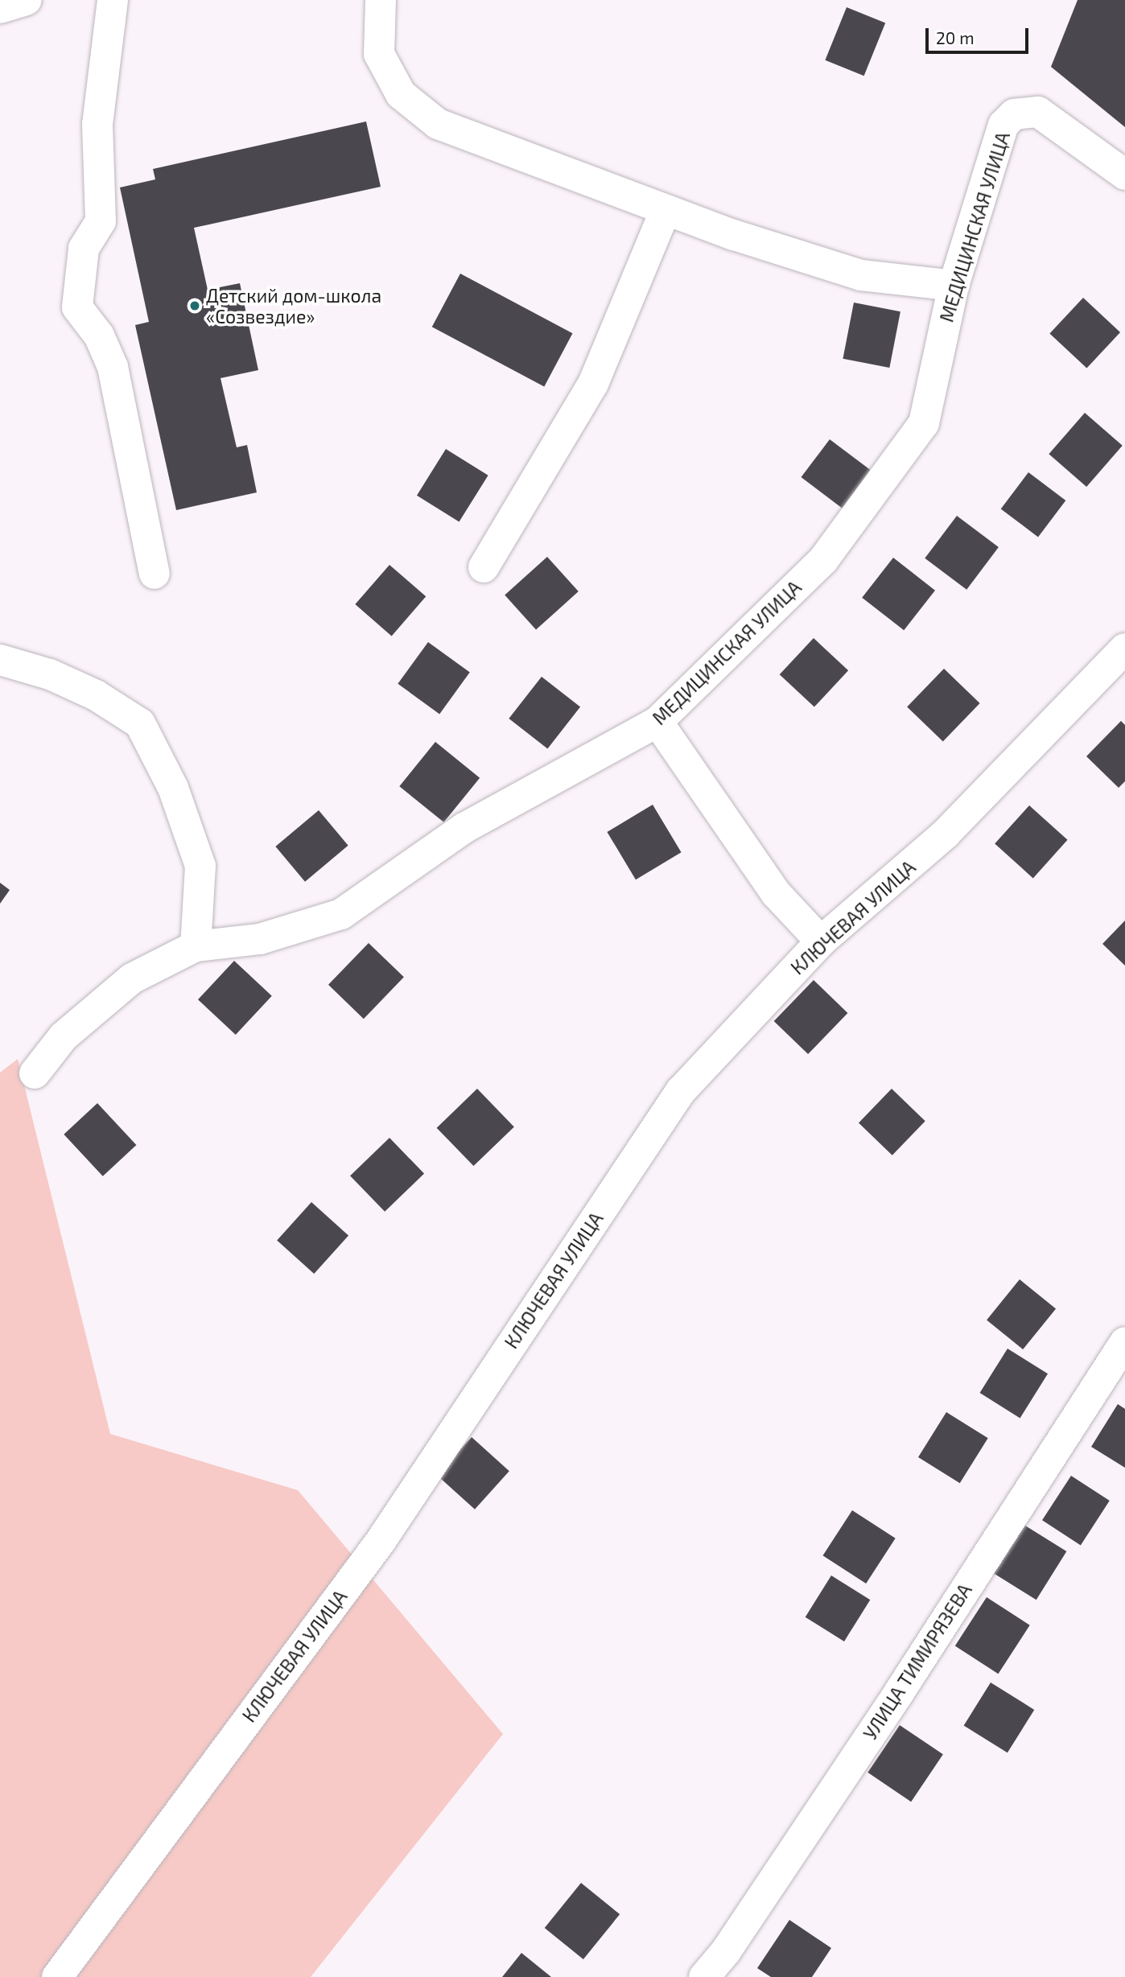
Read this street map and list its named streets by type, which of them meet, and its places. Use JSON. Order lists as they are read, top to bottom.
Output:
{
  "streets": {
    "street": ["МЕДИЦИНСКАЯ УЛИЦА", "КЛЮЧЕВАЯ УЛИЦА", "УЛИЦА ТИМИРЯЗЕВА"]
  },
  "places": ["Детский дом-школа «Созвездие»"],
  "scale_bar": "20 m"
}
